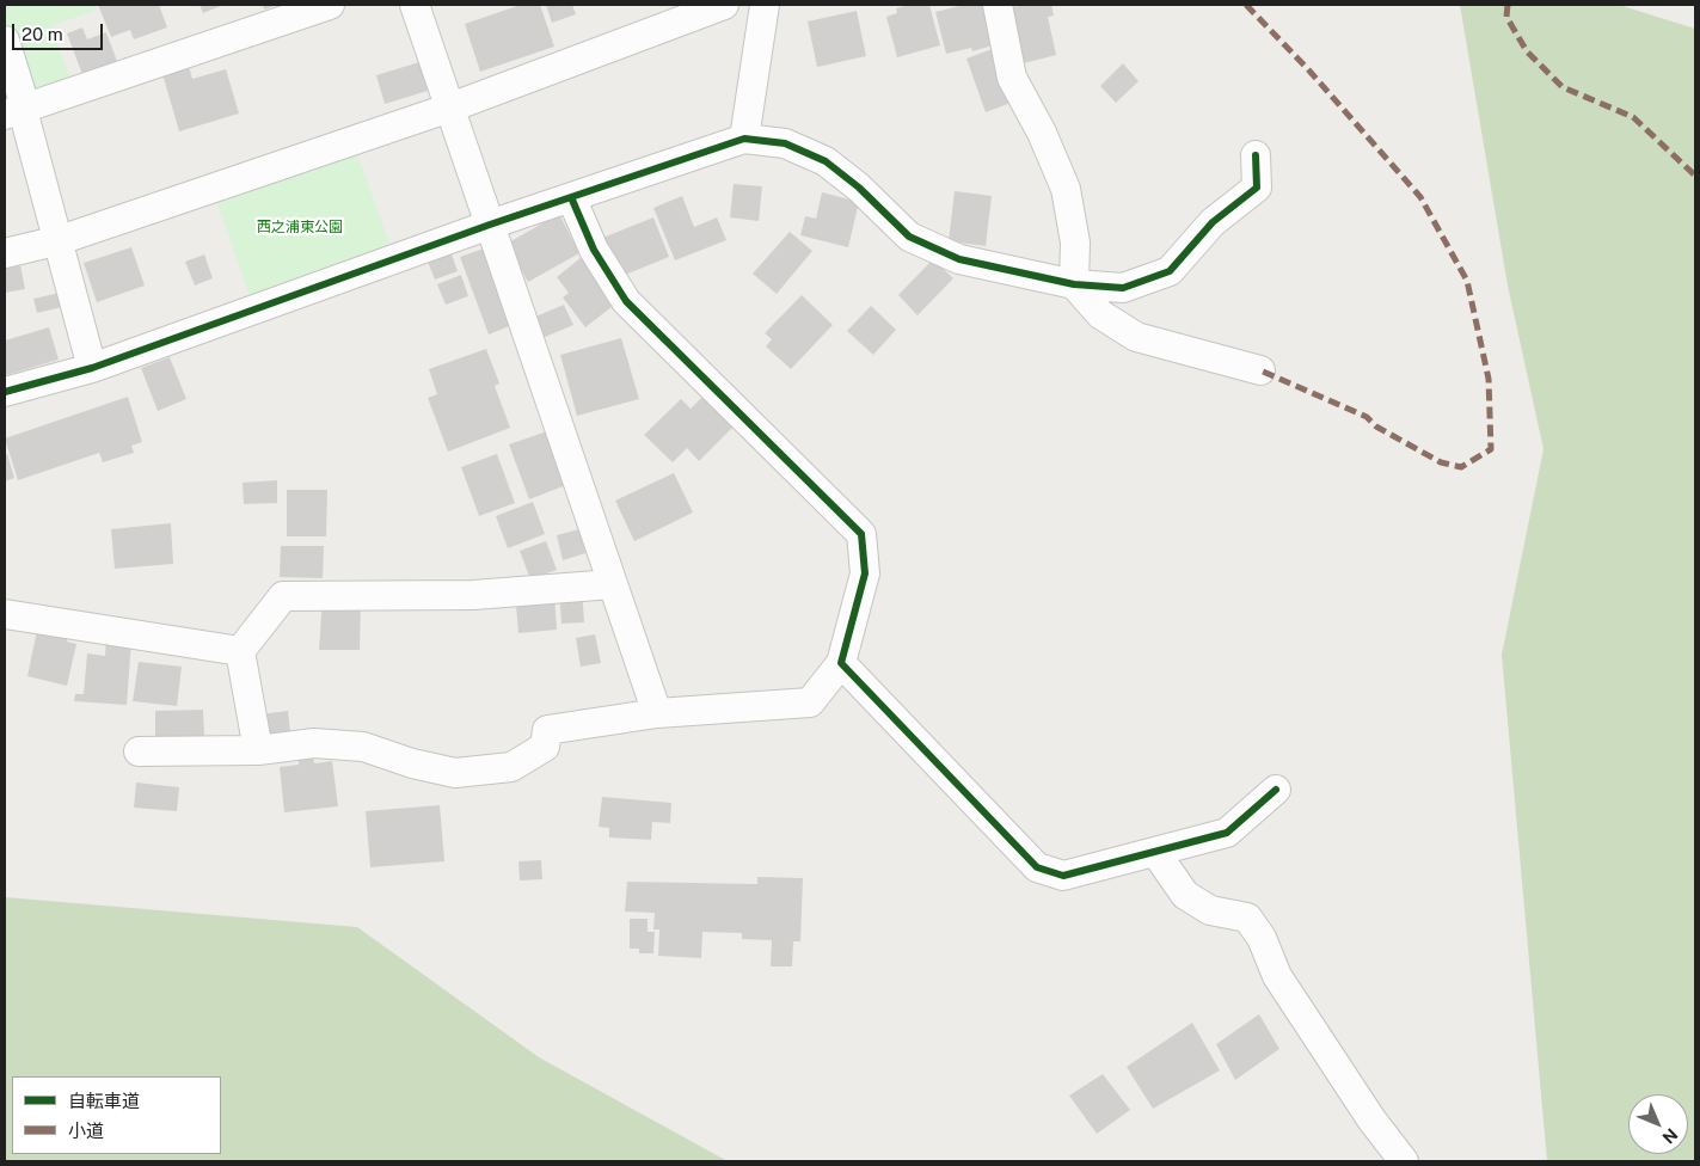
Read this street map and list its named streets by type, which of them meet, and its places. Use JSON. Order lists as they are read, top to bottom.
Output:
{
  "parks": ["西之浦東公園"],
  "legend": ["自転車道", "小道"],
  "scale_bar": "20 m",
  "north": "bottom right"
}
